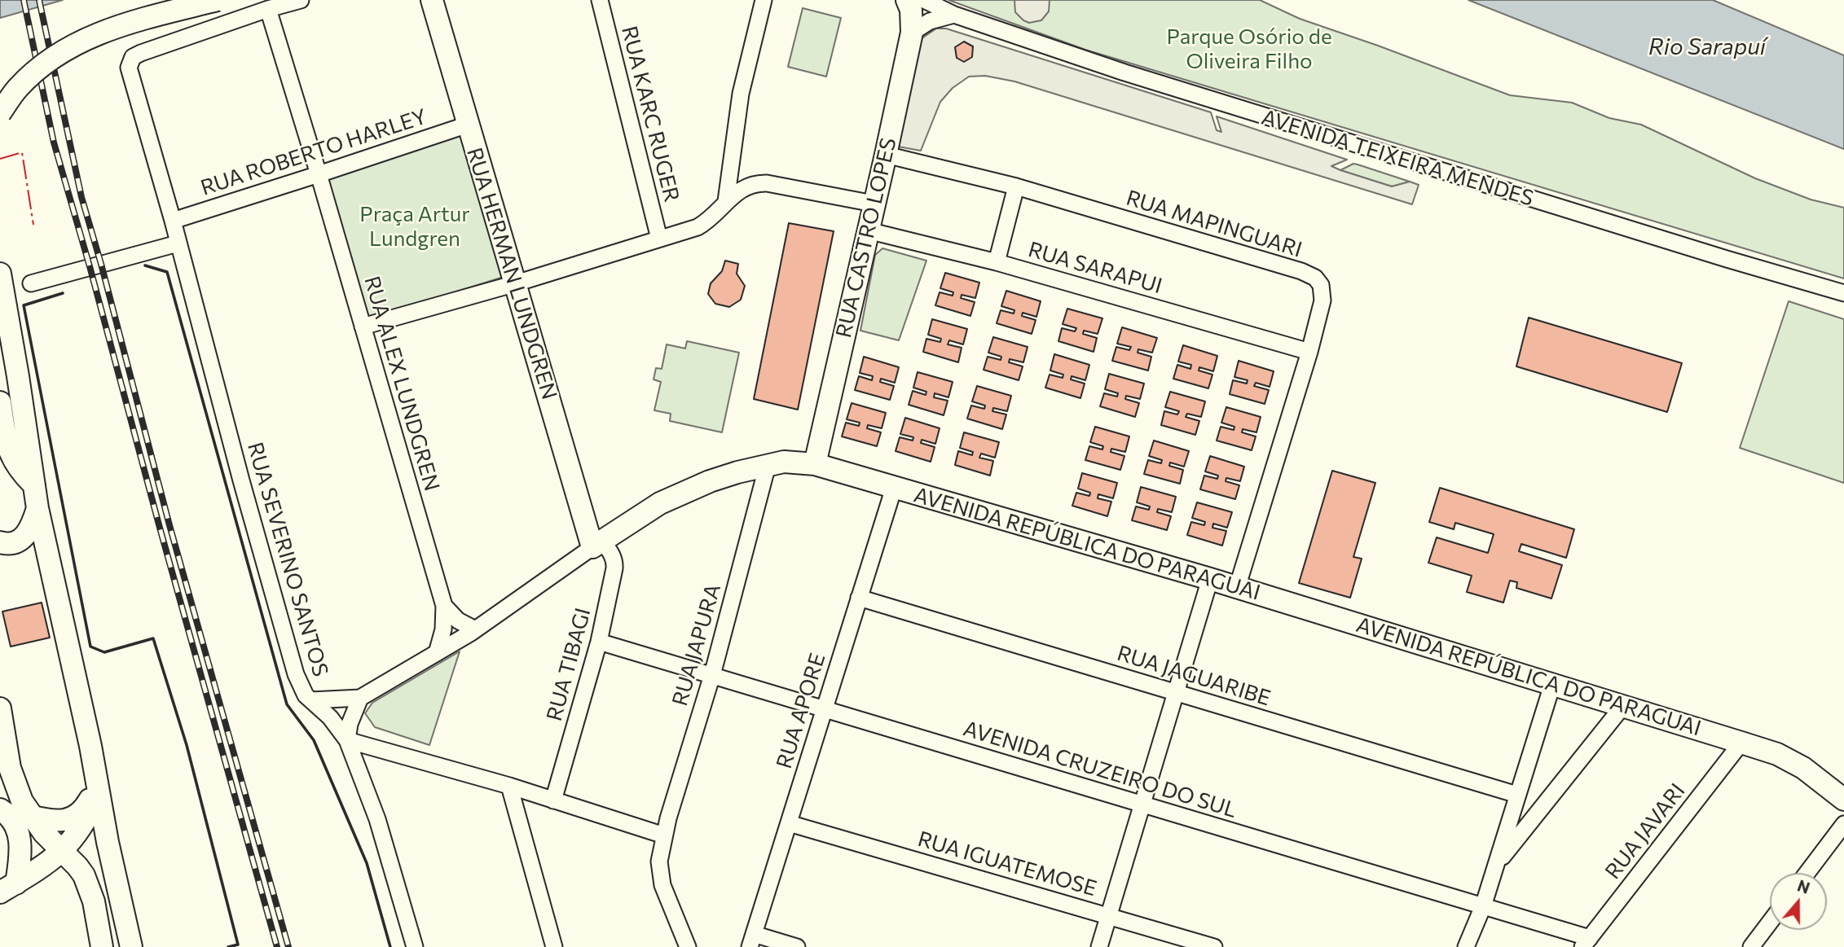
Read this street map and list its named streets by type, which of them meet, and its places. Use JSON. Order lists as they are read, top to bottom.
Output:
{
  "streets": {
    "main road": ["RUA CASTRO LOPES", "RUA HERMAN LUNDGREN", "AVENIDA REPÚBLICA DO PARAGUAI"],
    "street": [
      "RUA KARC RUGER",
      "RUA ROBERTO HARLEY",
      "AVENIDA TEIXEIRA MENDES",
      "RUA MAPINGUARI",
      "RUA SARAPUI",
      "RUA ALEX LUNDGREN",
      "RUA SEVERINO SANTOS",
      "RUA JAPURA",
      "RUA TIBAGI",
      "RUA JAGUARIBE",
      "RUA APORE",
      "AVENIDA CRUZEIRO DO SUL",
      "RUA JAVARI",
      "RUA IGUATEMOSE"
    ]
  },
  "crossings": [
    ["RUA ROBERTO HARLEY", "RUA HERMAN LUNDGREN"],
    ["RUA ROBERTO HARLEY", "RUA ALEX LUNDGREN"],
    ["RUA ROBERTO HARLEY", "RUA SEVERINO SANTOS"],
    ["AVENIDA TEIXEIRA MENDES", "RUA CASTRO LOPES"],
    ["RUA MAPINGUARI", "RUA CASTRO LOPES"],
    ["RUA MAPINGUARI", "RUA SARAPUI"],
    ["RUA MAPINGUARI", "AVENIDA REPÚBLICA DO PARAGUAI"],
    ["RUA CASTRO LOPES", "RUA SARAPUI"],
    ["RUA CASTRO LOPES", "AVENIDA REPÚBLICA DO PARAGUAI"],
    ["RUA HERMAN LUNDGREN", "AVENIDA REPÚBLICA DO PARAGUAI"],
    ["RUA HERMAN LUNDGREN", "RUA TIBAGI"],
    ["RUA ALEX LUNDGREN", "AVENIDA REPÚBLICA DO PARAGUAI"],
    ["RUA ALEX LUNDGREN", "RUA SEVERINO SANTOS"],
    ["AVENIDA REPÚBLICA DO PARAGUAI", "RUA SEVERINO SANTOS"],
    ["AVENIDA REPÚBLICA DO PARAGUAI", "RUA JAPURA"],
    ["AVENIDA REPÚBLICA DO PARAGUAI", "RUA TIBAGI"],
    ["AVENIDA REPÚBLICA DO PARAGUAI", "RUA APORE"],
    ["AVENIDA REPÚBLICA DO PARAGUAI", "RUA JAVARI"],
    ["RUA JAPURA", "AVENIDA CRUZEIRO DO SUL"],
    ["RUA TIBAGI", "AVENIDA CRUZEIRO DO SUL"],
    ["RUA JAGUARIBE", "RUA APORE"],
    ["RUA APORE", "AVENIDA CRUZEIRO DO SUL"],
    ["RUA APORE", "RUA IGUATEMOSE"],
    ["AVENIDA CRUZEIRO DO SUL", "RUA JAVARI"]
  ],
  "water": ["Rio Sarapuí"],
  "parks": ["Parque Osório de Oliveira Filho", "Praça Artur Lundgren"],
  "north": "top"
}
